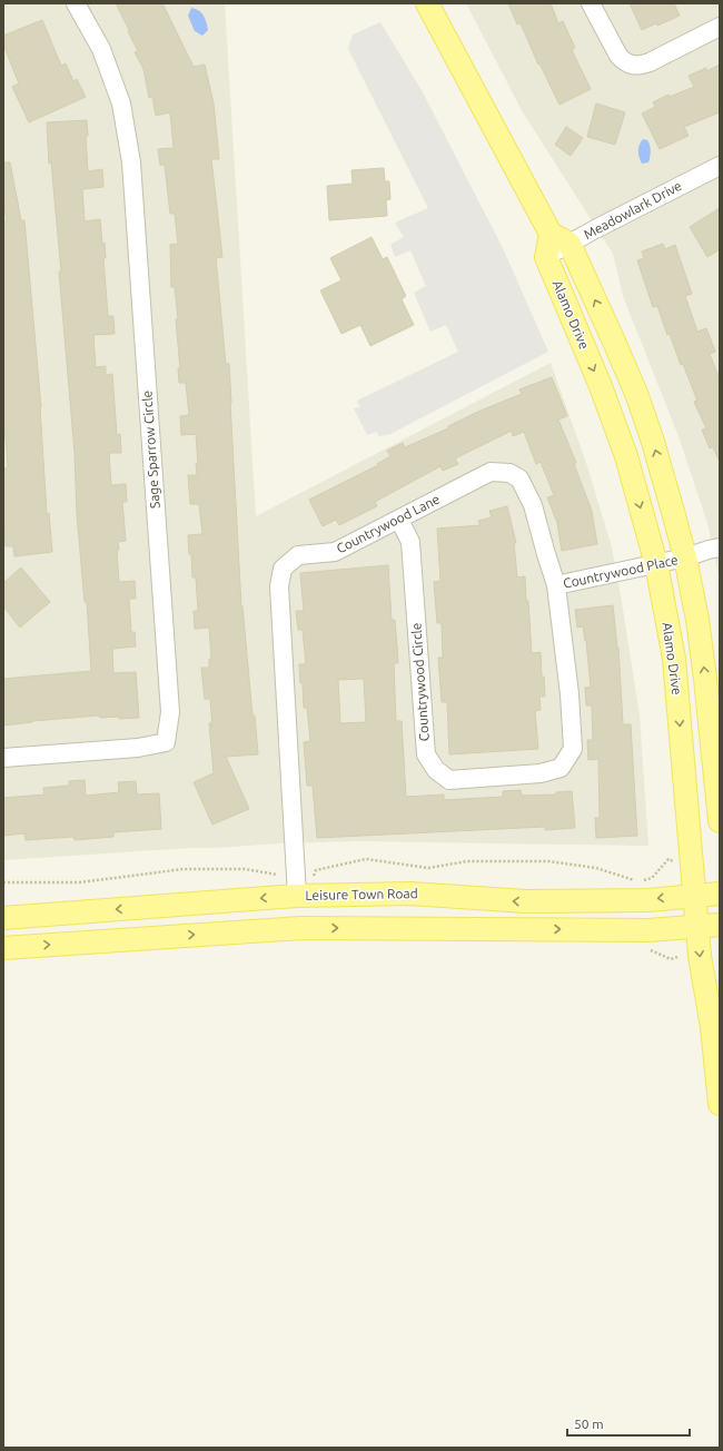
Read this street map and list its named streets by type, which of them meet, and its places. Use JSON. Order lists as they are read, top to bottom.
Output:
{
  "streets": {
    "main road": ["Alamo Drive", "Leisure Town Road"],
    "street": [
      "Meadowlark Drive",
      "Sage Sparrow Circle",
      "Countrywood Lane",
      "Countrywood Place",
      "Countrywood Circle"
    ]
  },
  "crossings": [
    ["Meadowlark Drive", "Alamo Drive"],
    ["Alamo Drive", "Countrywood Place"],
    ["Alamo Drive", "Leisure Town Road"],
    ["Countrywood Lane", "Countrywood Place"],
    ["Countrywood Lane", "Countrywood Circle"],
    ["Countrywood Lane", "Leisure Town Road"],
    ["Countrywood Place", "Countrywood Circle"]
  ],
  "scale_bar": "50 m"
}
